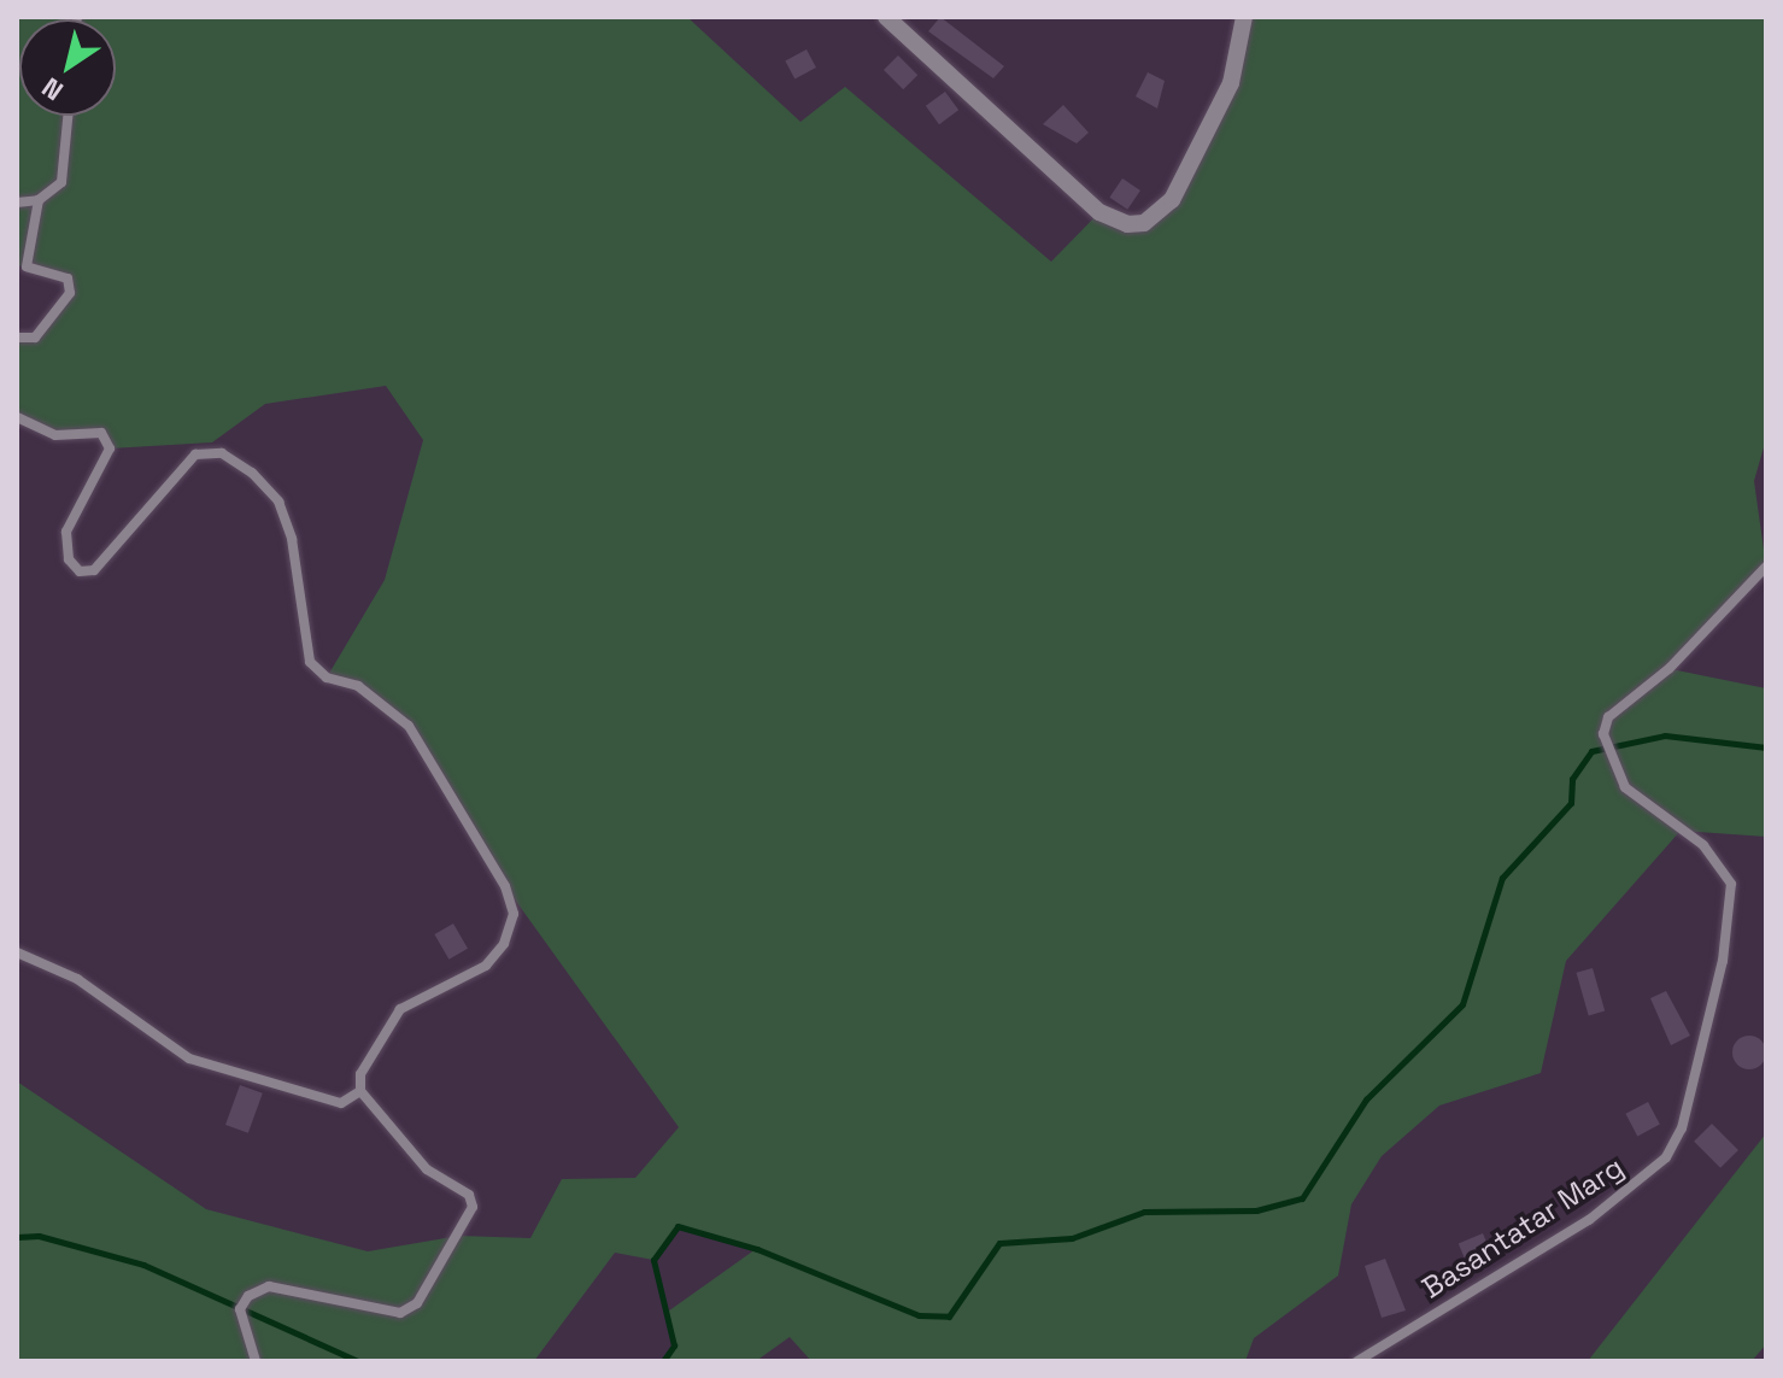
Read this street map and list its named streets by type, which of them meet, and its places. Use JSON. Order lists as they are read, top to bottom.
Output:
{
  "streets": {
    "street": ["Basantatar Marg"]
  },
  "north": "bottom left"
}
